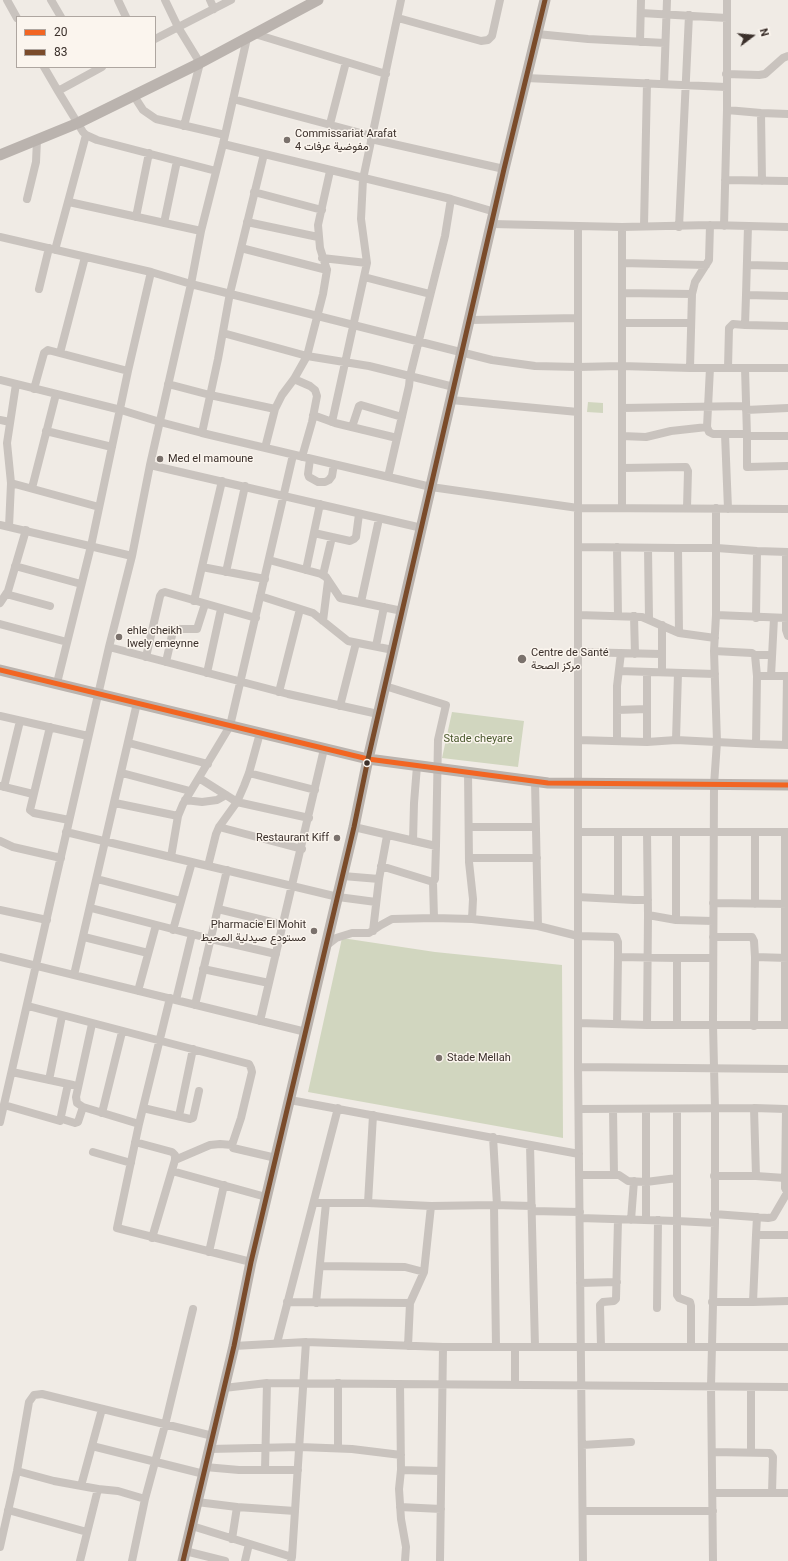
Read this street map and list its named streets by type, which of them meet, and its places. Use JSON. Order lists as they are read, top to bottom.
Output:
{
  "parks": ["Stade cheyare"],
  "places": [
    "Commissariat Arafat 4 مفوضية عرفات",
    "Med el mamoune",
    "ehle cheikh lwely emeynne",
    "Centre de Santé مركز الصحة",
    "Restaurant Kiff",
    "Pharmacie El Mohit مستودع صيدلية المحيط",
    "Stade Mellah"
  ],
  "lines": ["transit line 83", "transit line 20"],
  "legend": ["20", "83"],
  "north": "right"
}
